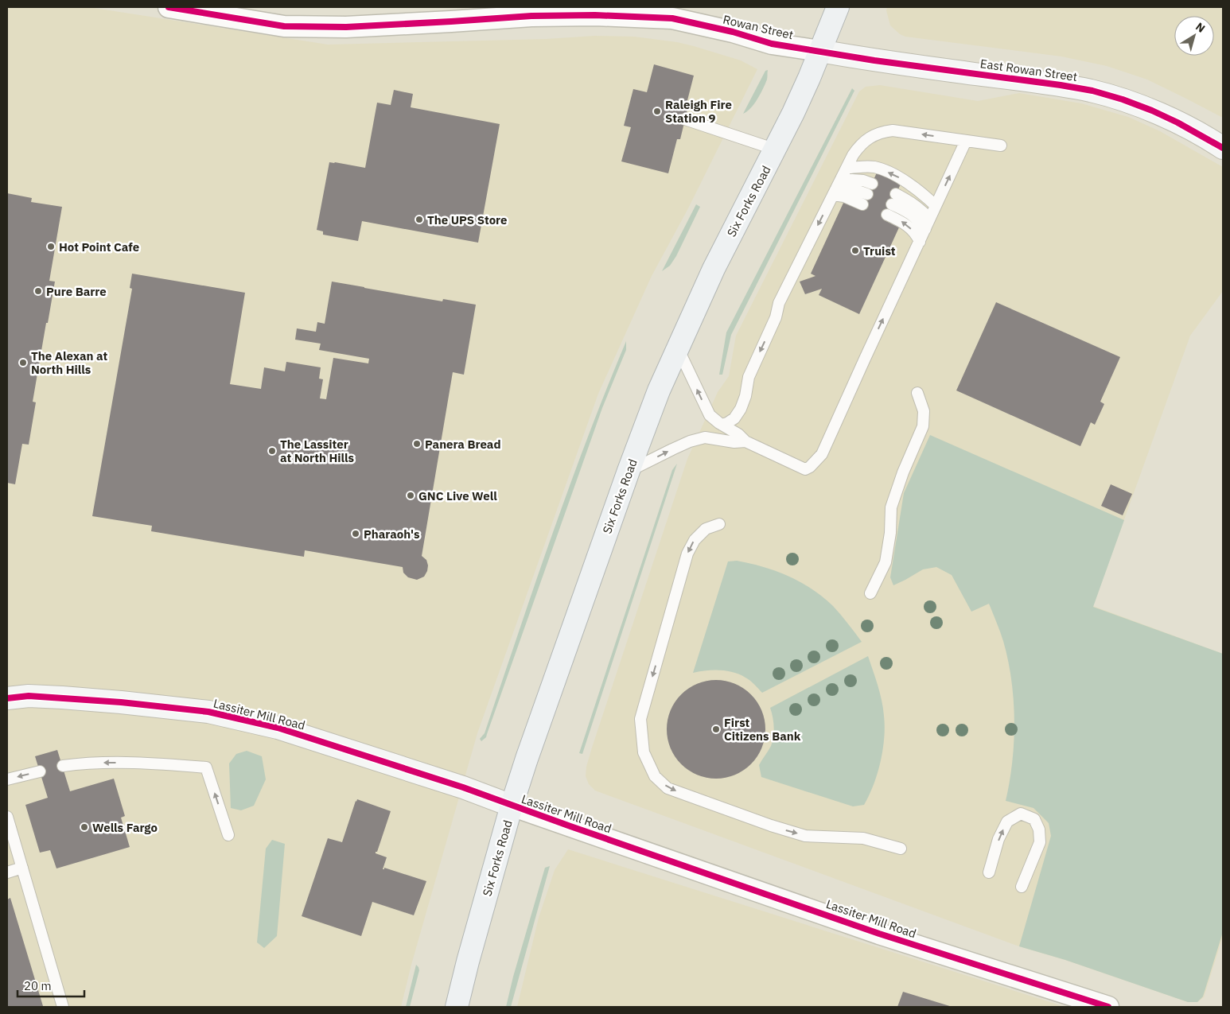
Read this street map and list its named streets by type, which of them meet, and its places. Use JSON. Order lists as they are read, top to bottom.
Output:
{
  "streets": {
    "main road": ["East Rowan Street", "Six Forks Road", "Lassiter Mill Road"],
    "street": ["Rowan Street"]
  },
  "crossings": [
    ["Rowan Street", "East Rowan Street"],
    ["Rowan Street", "Six Forks Road"],
    ["East Rowan Street", "Six Forks Road"],
    ["Six Forks Road", "Lassiter Mill Road"]
  ],
  "places": [
    "Raleigh Fire Station 9",
    "The UPS Store",
    "Hot Point Cafe",
    "Truist",
    "Pure Barre",
    "The Alexan at North Hills",
    "Panera Bread",
    "The Lassiter at North Hills",
    "GNC Live Well",
    "Pharaoh's",
    "First Citizens Bank",
    "Wells Fargo"
  ],
  "scale_bar": "20 m",
  "north": "top right"
}
